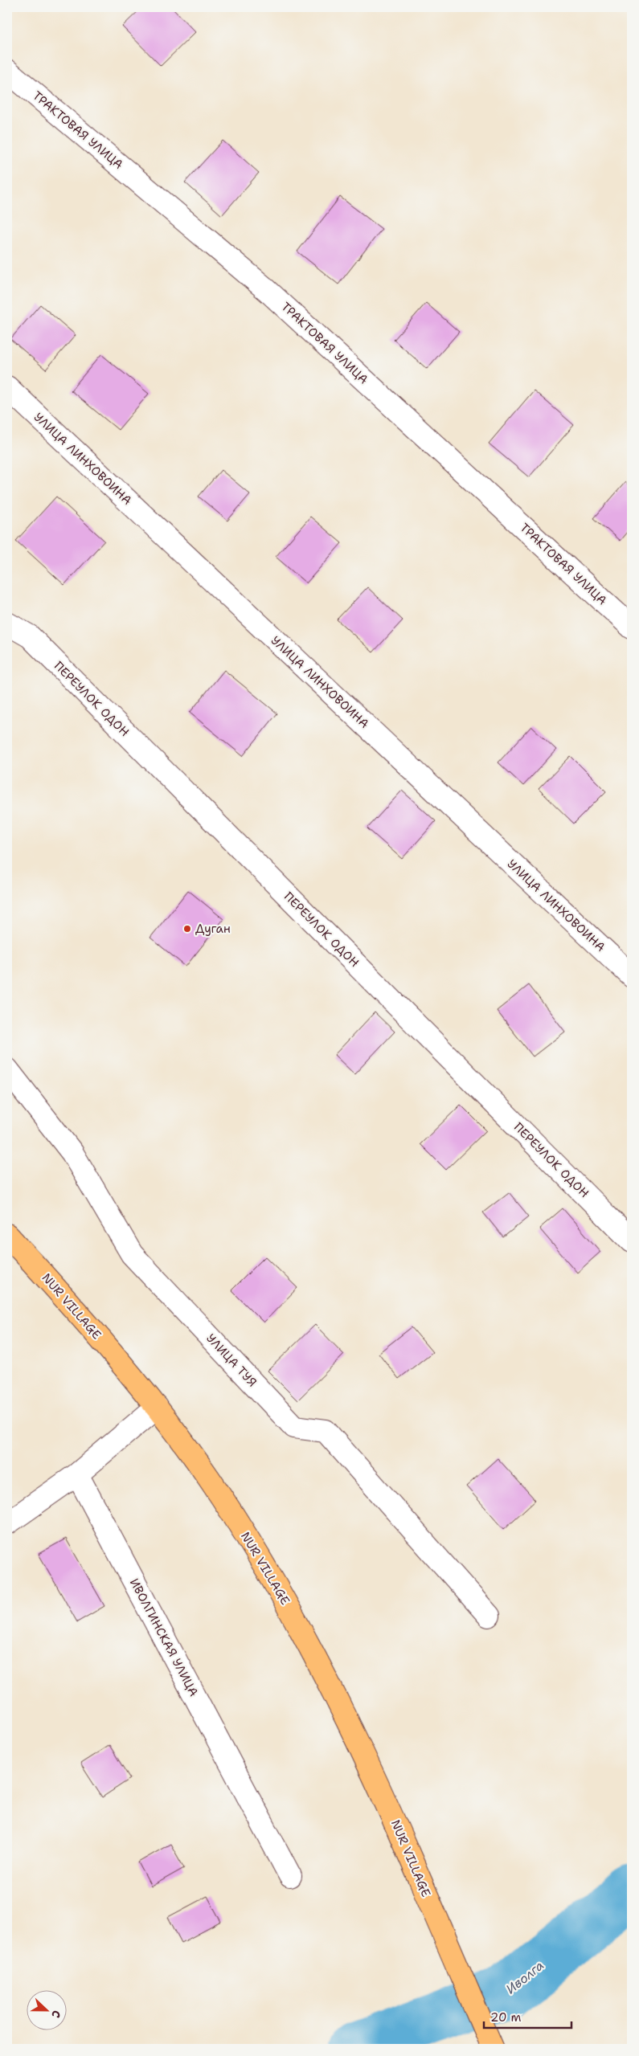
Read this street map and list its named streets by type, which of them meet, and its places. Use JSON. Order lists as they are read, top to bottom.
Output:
{
  "streets": {
    "highway": ["NUR VILLAGE"],
    "street": [
      "ТРАКТОВАЯ УЛИЦА",
      "УЛИЦА ЛИНХОВОИНА",
      "ПЕРЕУЛОК ОДОН",
      "УЛИЦА ТУЯ",
      "ИВОЛГИНСКАЯ УЛИЦА"
    ]
  },
  "water": ["Иволга"],
  "places": ["Дуган"],
  "scale_bar": "20 m",
  "north": "right"
}
